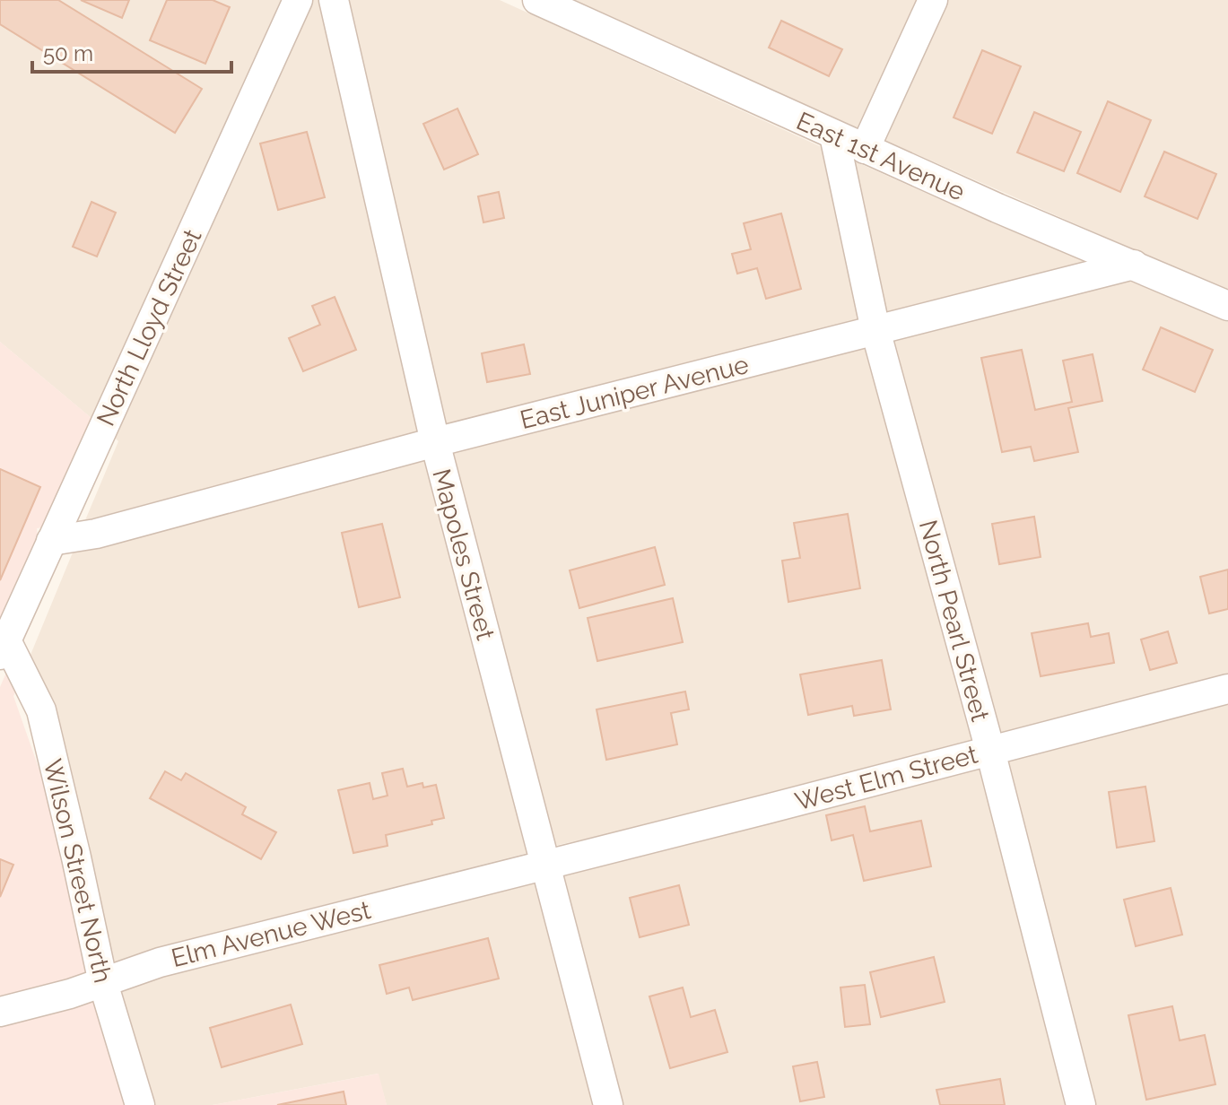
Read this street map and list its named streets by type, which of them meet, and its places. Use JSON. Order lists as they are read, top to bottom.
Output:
{
  "streets": {
    "street": [
      "East 1st Avenue",
      "North Lloyd Street",
      "East Juniper Avenue",
      "Mapoles Street",
      "North Pearl Street",
      "West Elm Street",
      "Wilson Street North",
      "Elm Avenue West"
    ]
  },
  "crossings": [
    ["East 1st Avenue", "East Juniper Avenue"],
    ["East 1st Avenue", "North Pearl Street"],
    ["North Lloyd Street", "East Juniper Avenue"],
    ["North Lloyd Street", "Wilson Street North"],
    ["East Juniper Avenue", "Mapoles Street"],
    ["East Juniper Avenue", "North Pearl Street"],
    ["Mapoles Street", "West Elm Street"],
    ["Mapoles Street", "Elm Avenue West"],
    ["North Pearl Street", "West Elm Street"],
    ["West Elm Street", "Elm Avenue West"],
    ["Wilson Street North", "Elm Avenue West"]
  ],
  "scale_bar": "50 m"
}
